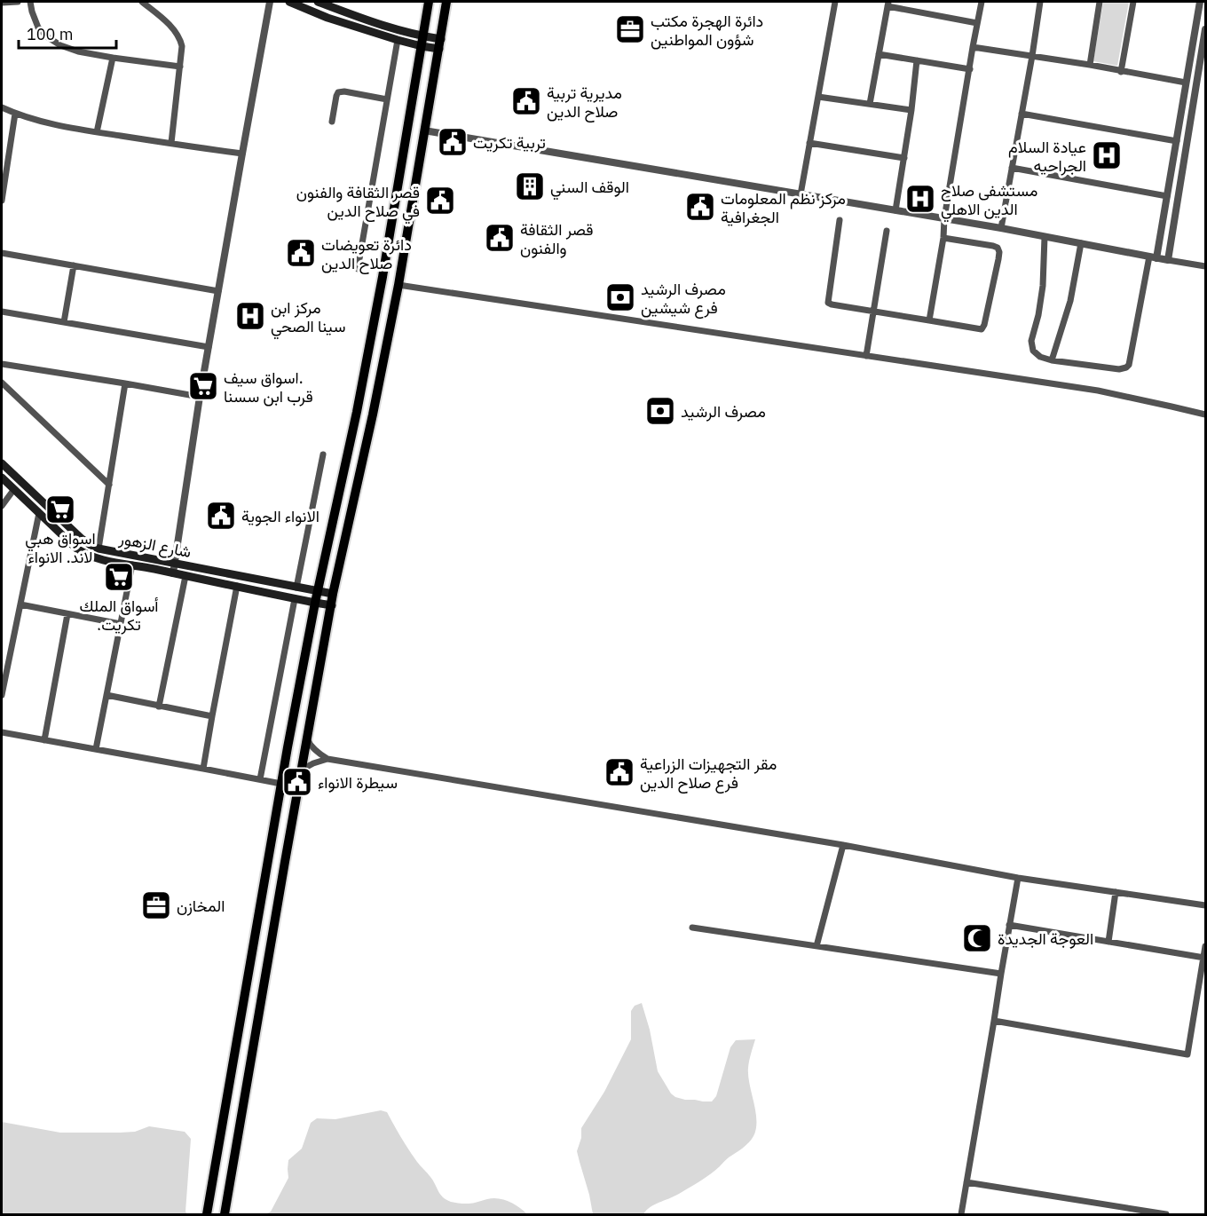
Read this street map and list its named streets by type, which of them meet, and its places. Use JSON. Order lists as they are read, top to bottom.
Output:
{
  "streets": {
    "main road": ["شارع الزهور"]
  },
  "places": {
    "office": ["دائرة الهجرة مكتب شؤون المواطنين", "المخازن"],
    "public building": [
      "مديرية تربية صلاح الدين",
      "تربية تكريت",
      "قصر الثقافة والفنون في صلاح الدين",
      "مركز نظم المعلومات الجغرافية",
      "قصر الثقافة والفنون",
      "دائرة تعويضات صلاح الدين",
      "الانواء الجوية",
      "مقر التجهيزات الزراعية فرع صلاح الدين",
      "سيطرة الانواء"
    ],
    "hospital": ["عيادة السلام الجراحيه", "مستشفى صلاح الدين الاهلي", "مركز ابن سينا الصحي"],
    "building": ["الوقف السني"],
    "bank": ["مصرف الرشيد فرع شيشين", "مصرف الرشيد"],
    "supermarket": ["اسواق سيف. قرب ابن سسنا", "اسواق هبي لاند. الانواء", "أسواق الملك .تكريت"],
    "mosque": ["العوجة الجديدة"]
  },
  "scale_bar": "100 m"
}
